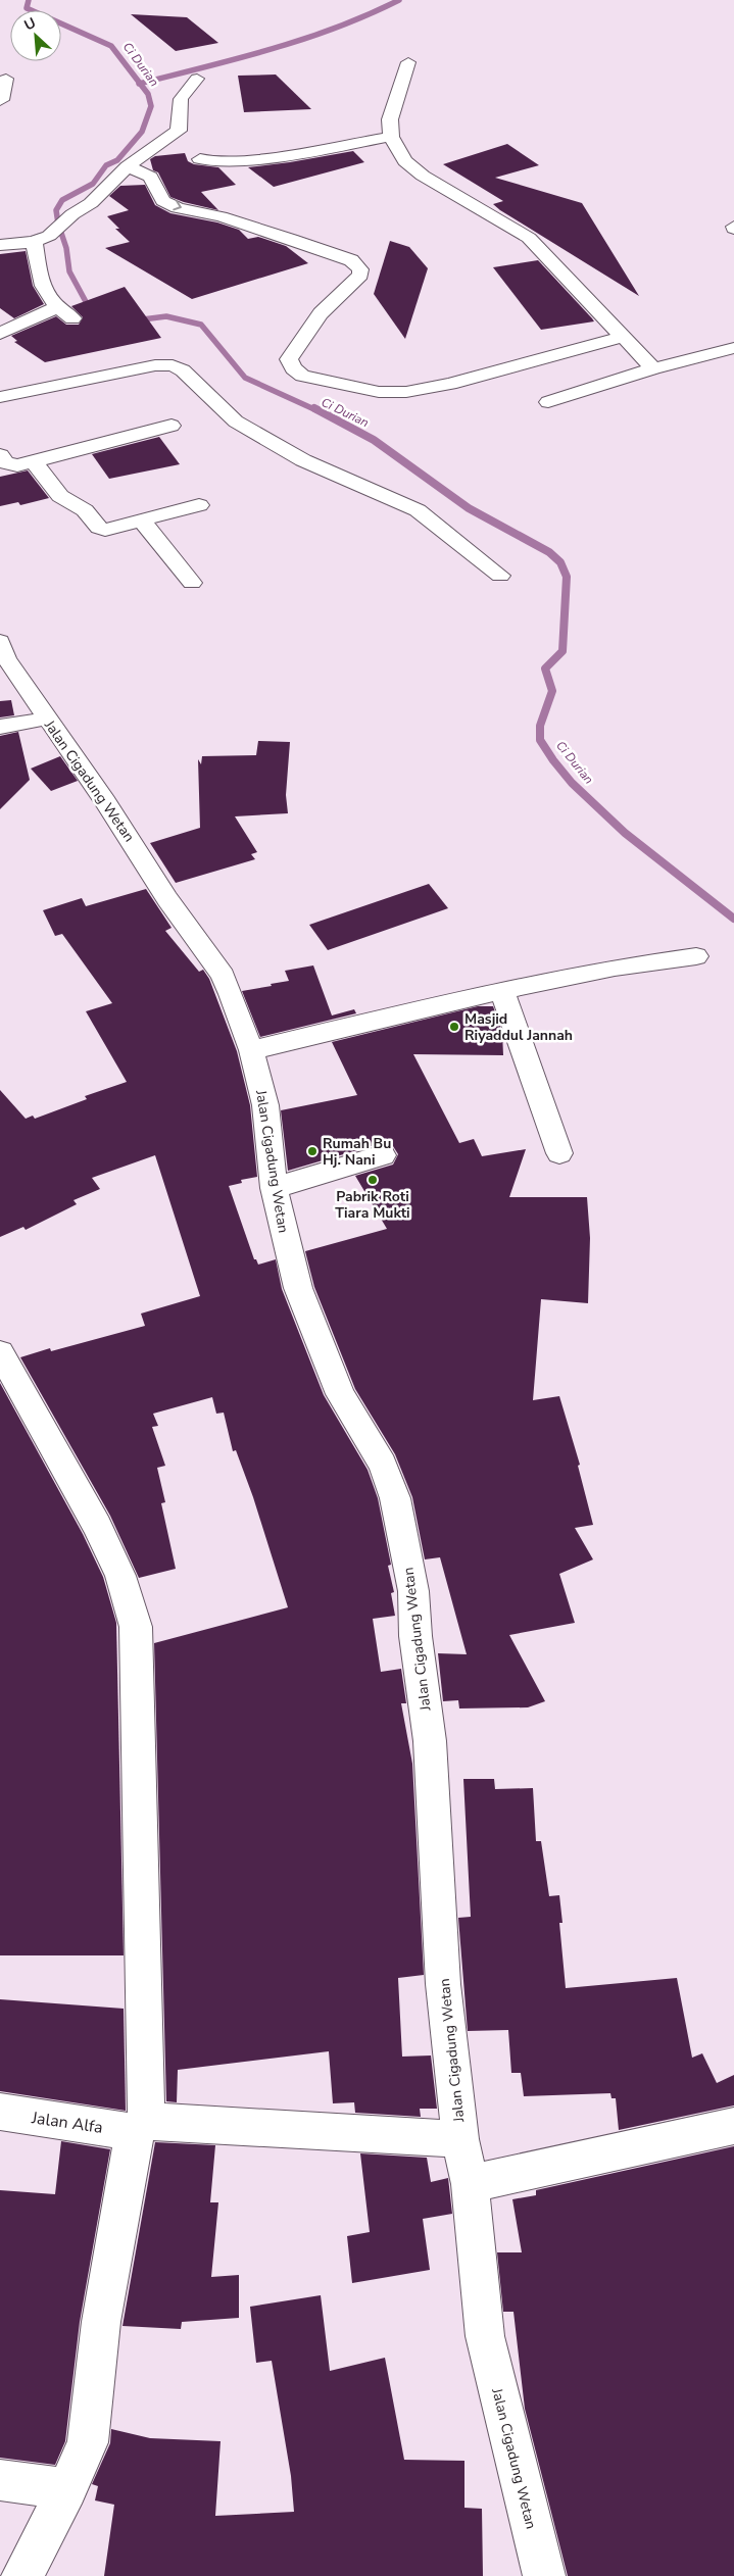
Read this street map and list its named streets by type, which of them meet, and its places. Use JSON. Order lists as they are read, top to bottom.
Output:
{
  "streets": {
    "street": ["Jalan Cigadung Wetan", "Jalan Alfa"]
  },
  "crossings": [
    ["Jalan Cigadung Wetan", "Jalan Alfa"]
  ],
  "water": ["Ci Durian"],
  "places": ["Masjid Riyaddul Jannah", "Rumah Bu Hj. Nani", "Pabrik Roti Tiara Mukti"],
  "north": "top left"
}
